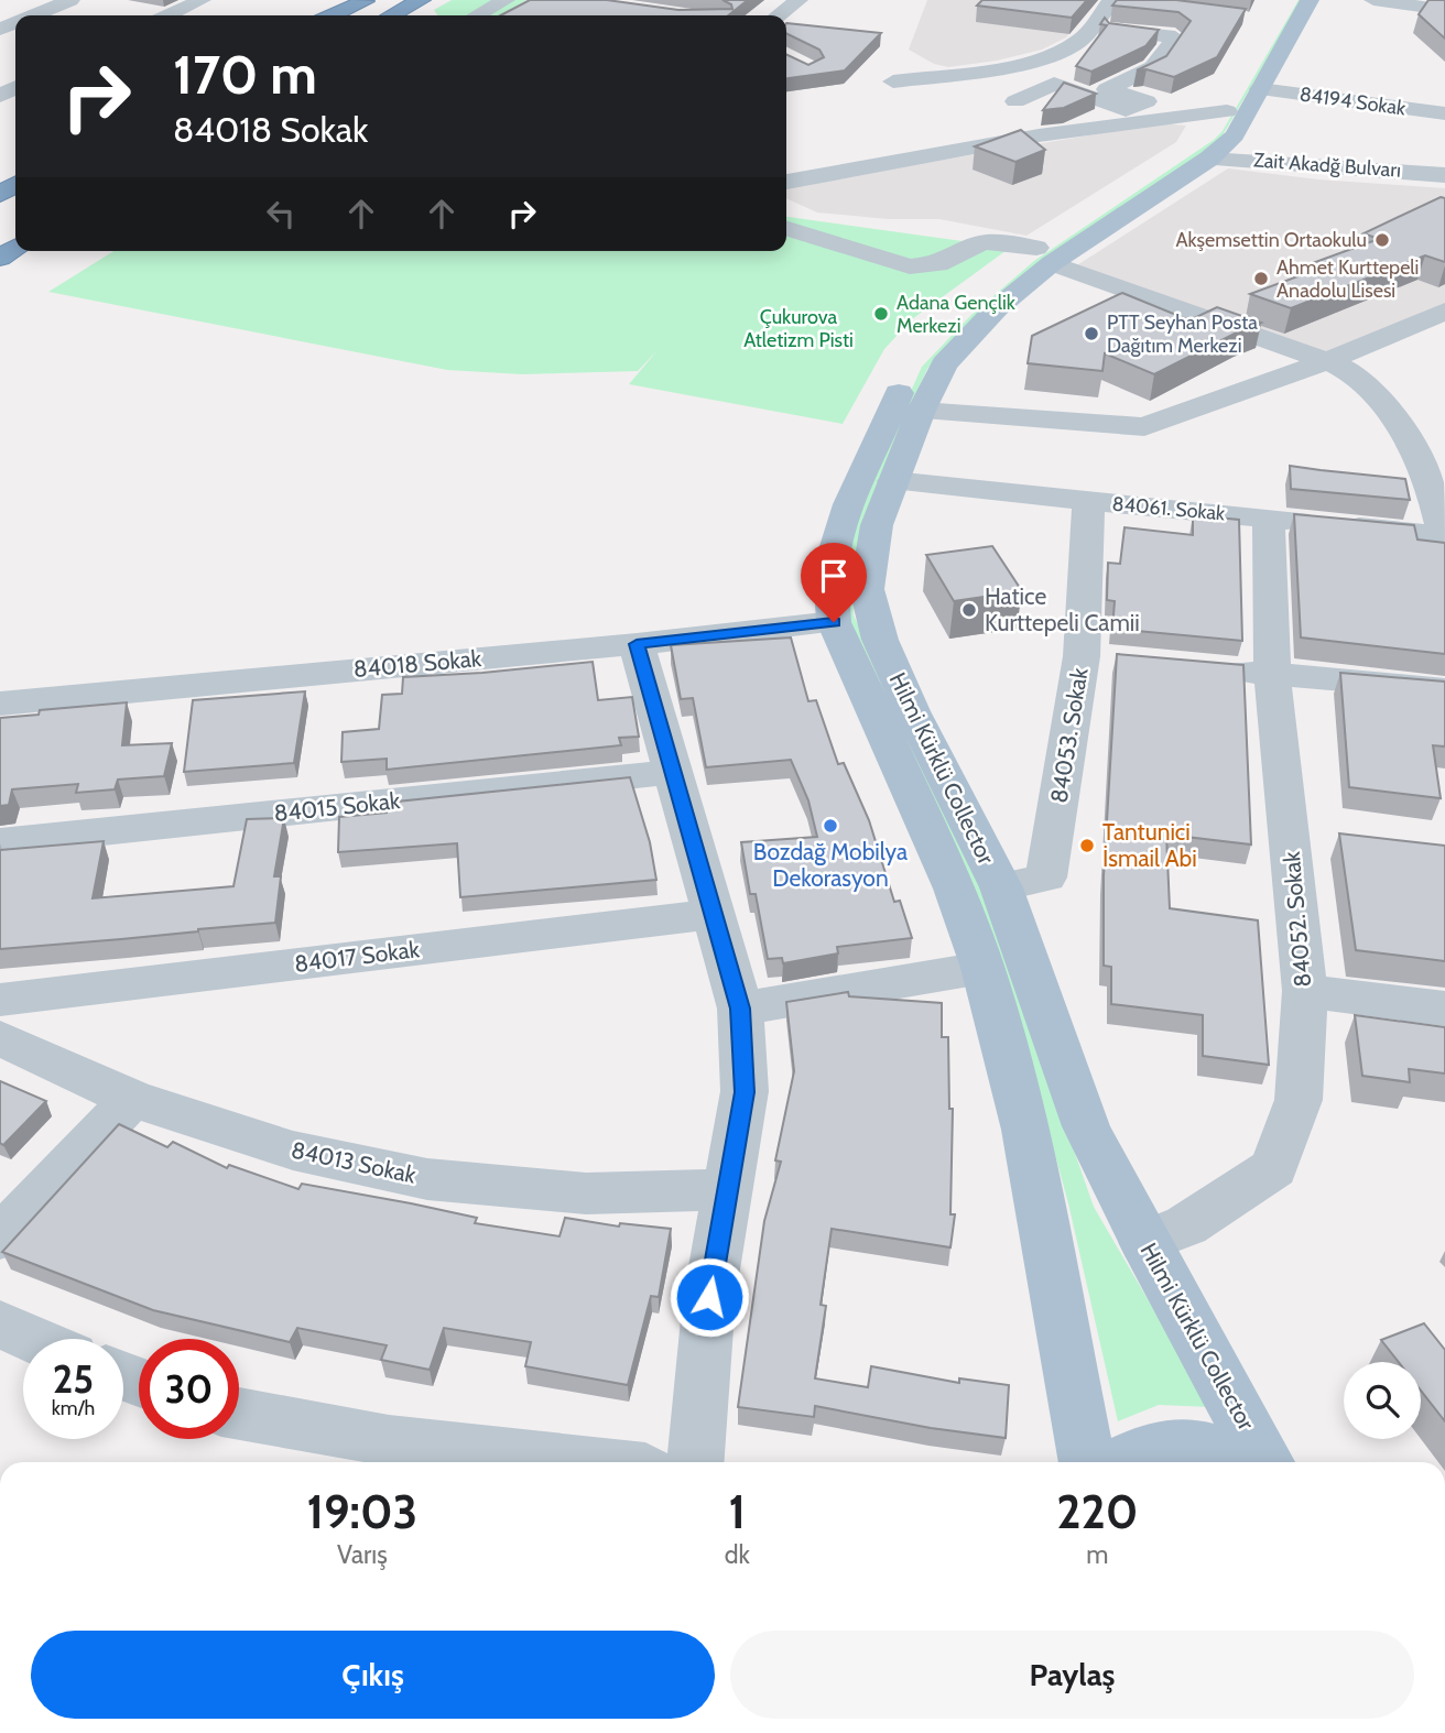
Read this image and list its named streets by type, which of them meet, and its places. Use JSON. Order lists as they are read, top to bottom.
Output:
{
  "streets": {
    "main road": ["Hilmi Kürklü Collector"],
    "street": [
      "84194 Sokak",
      "Zait Akadğ Bulvarı",
      "84061. Sokak",
      "84018 Sokak",
      "84053. Sokak",
      "84015 Sokak",
      "84052. Sokak",
      "84017 Sokak",
      "84013 Sokak"
    ]
  },
  "crossings": [
    ["84194 Sokak", "Hilmi Kürklü Collector"],
    ["Zait Akadğ Bulvarı", "Hilmi Kürklü Collector"],
    ["84061. Sokak", "84053. Sokak"],
    ["84061. Sokak", "Hilmi Kürklü Collector"],
    ["84061. Sokak", "84052. Sokak"],
    ["84018 Sokak", "Hilmi Kürklü Collector"],
    ["84053. Sokak", "Hilmi Kürklü Collector"],
    ["Hilmi Kürklü Collector", "84052. Sokak"]
  ],
  "parks": ["Çukurova Atletizm Pisti"],
  "places": [
    "Akşemsettin Ortaokulu",
    "Ahmet Kurttepeli Anadolu Lisesi",
    "Adana Gençlik Merkezi",
    "PTT Seyhan Posta Dağıtım Merkezi",
    "Hatice Kurttepeli Camii",
    "Bozdağ Mobilya Dekorasyon",
    "Tantunici İsmail Abi"
  ],
  "page": {
    "turn": ["170 m", "84018 Sokak"],
    "speed": "25 km/h",
    "limit": "30",
    "eta": [
      "19:03",
      "Varış",
      "1",
      "dk",
      "220",
      "m"
    ],
    "buttons": ["Çıkış", "Paylaş"]
  }
}
